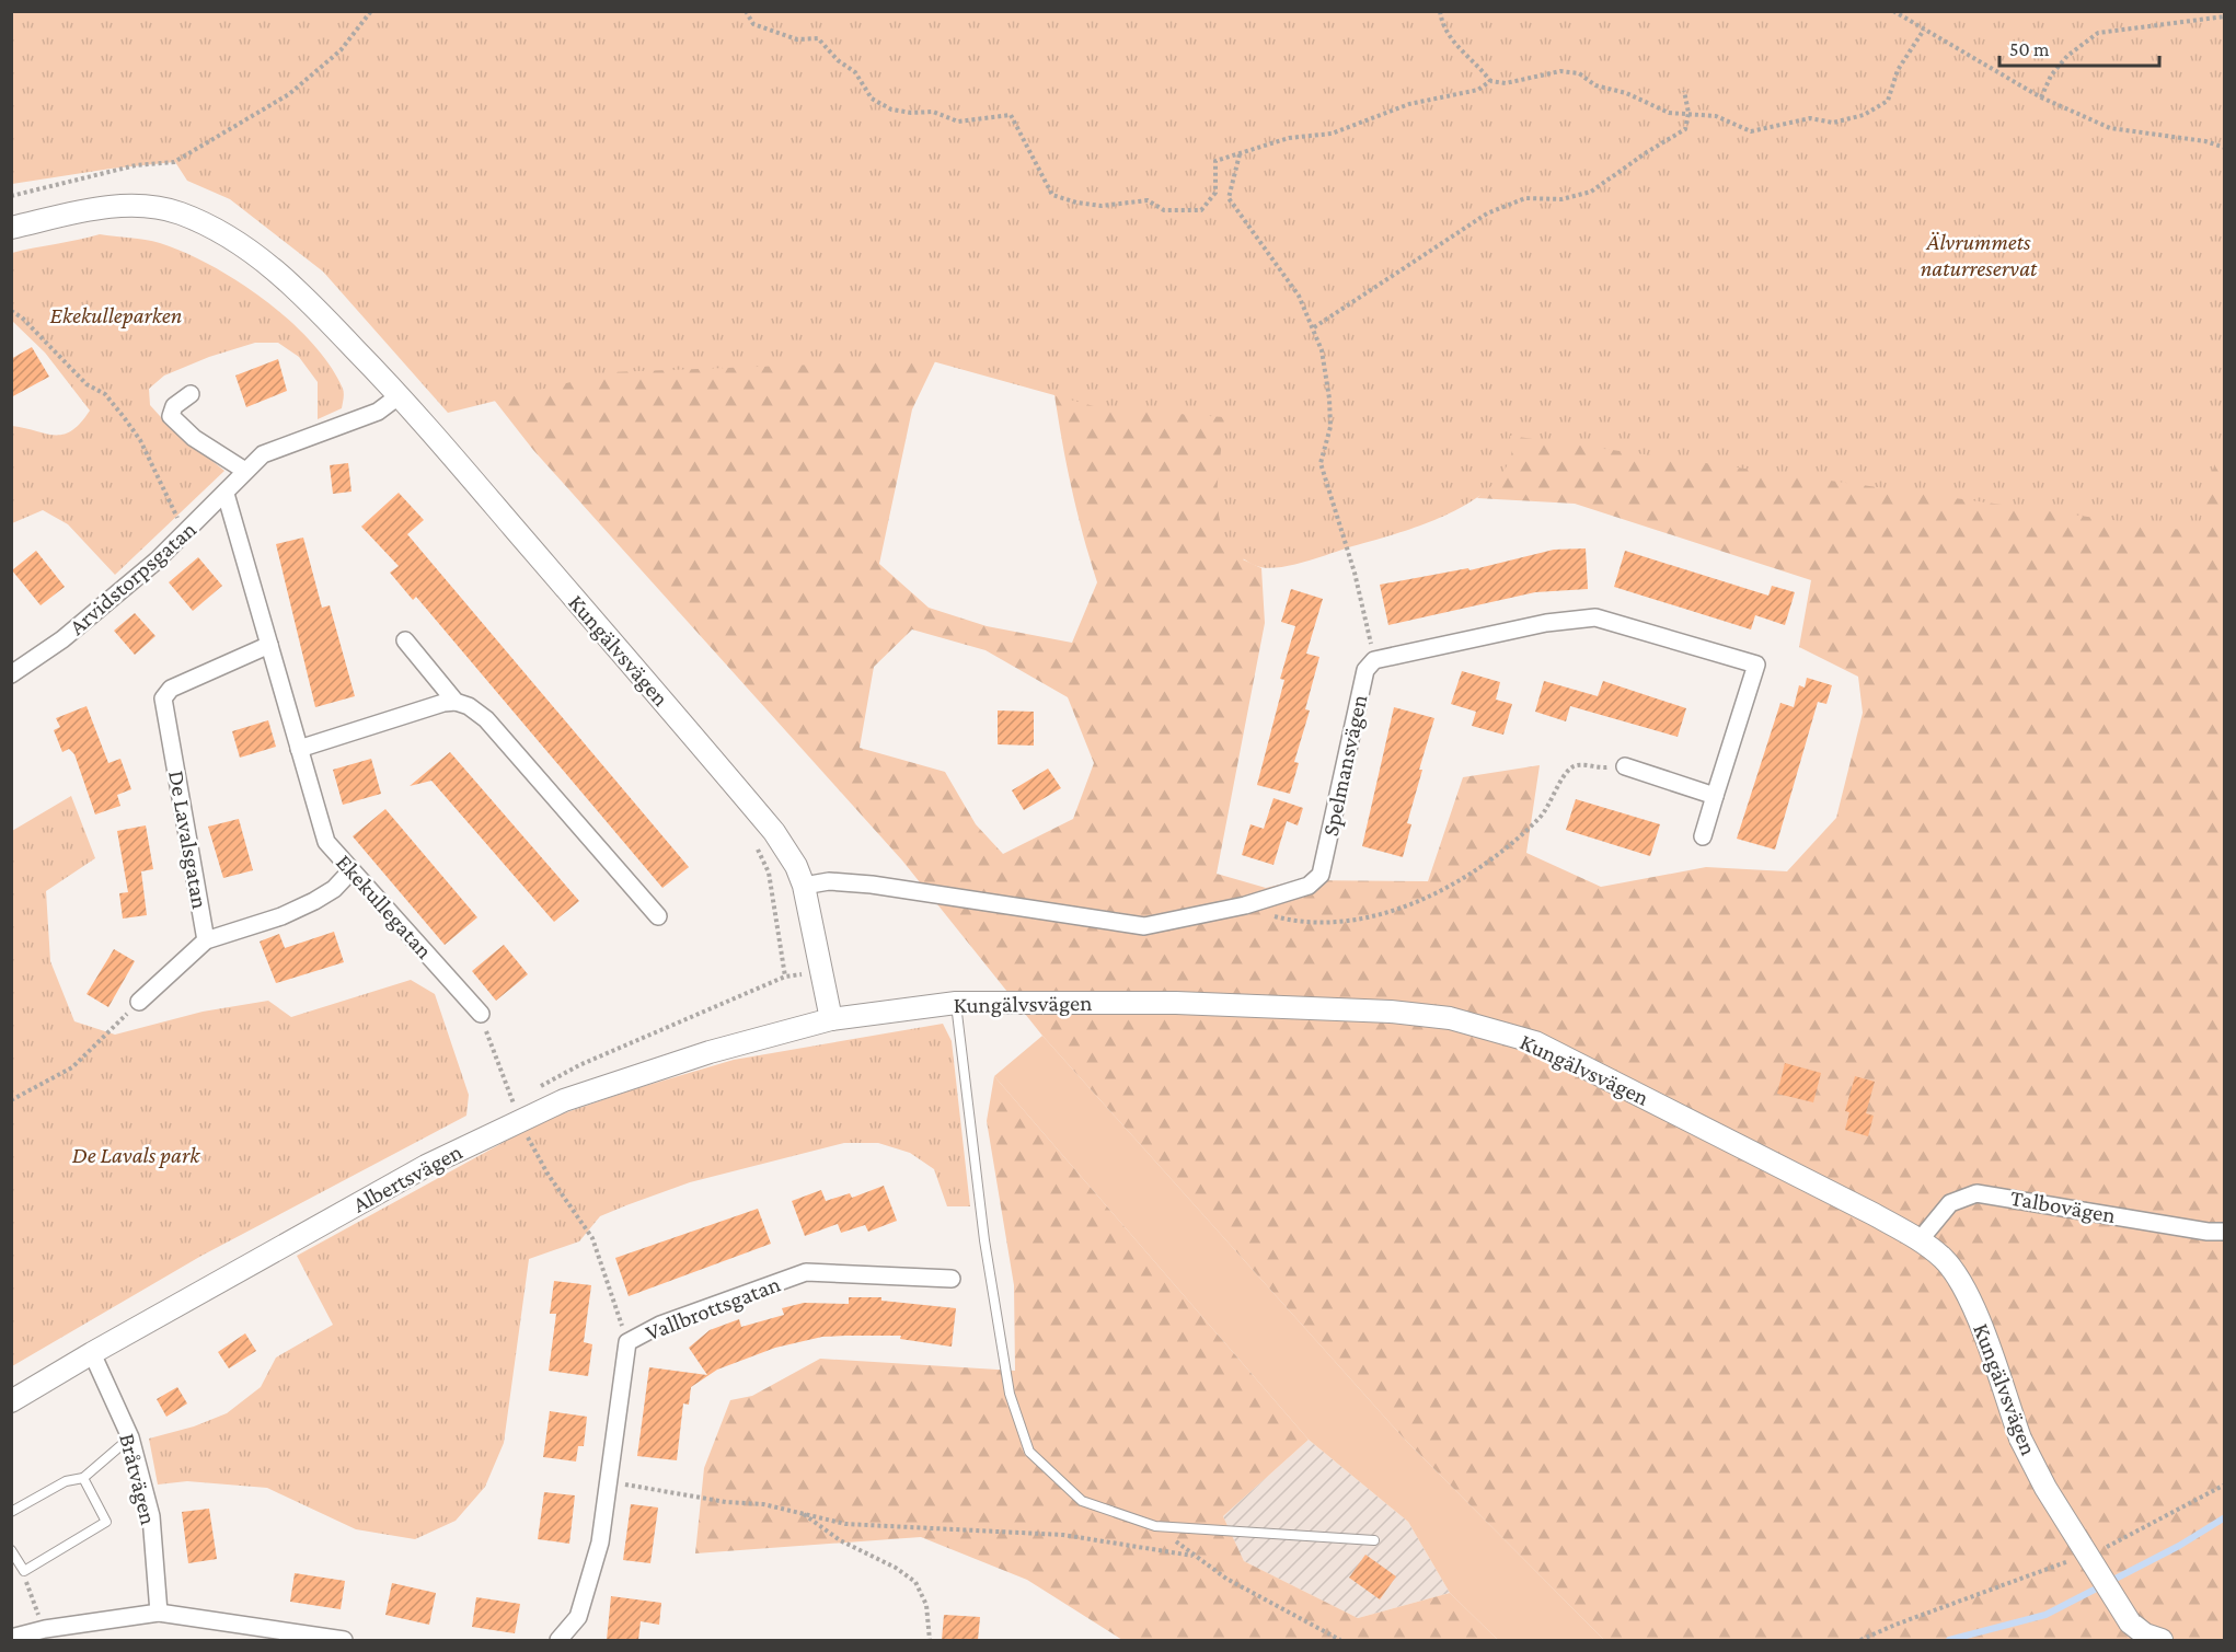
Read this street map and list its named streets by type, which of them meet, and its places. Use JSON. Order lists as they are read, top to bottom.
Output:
{
  "streets": {
    "street": [
      "Arvidstorpsgatan",
      "Kungälvsvägen",
      "Spelmansvägen",
      "De Lavalsgatan",
      "Ekekullegatan",
      "Albertsvägen",
      "Talbovägen",
      "Vallbrottsgatan",
      "Bråtvägen"
    ]
  },
  "crossings": [
    ["Arvidstorpsgatan", "Kungälvsvägen"],
    ["Arvidstorpsgatan", "Ekekullegatan"],
    ["Kungälvsvägen", "Spelmansvägen"],
    ["Kungälvsvägen", "Albertsvägen"],
    ["Kungälvsvägen", "Talbovägen"],
    ["De Lavalsgatan", "Ekekullegatan"],
    ["Albertsvägen", "Bråtvägen"]
  ],
  "parks": ["Älvrummets naturreservat", "Ekekulleparken", "De Lavals park"],
  "scale_bar": "50 m"
}
